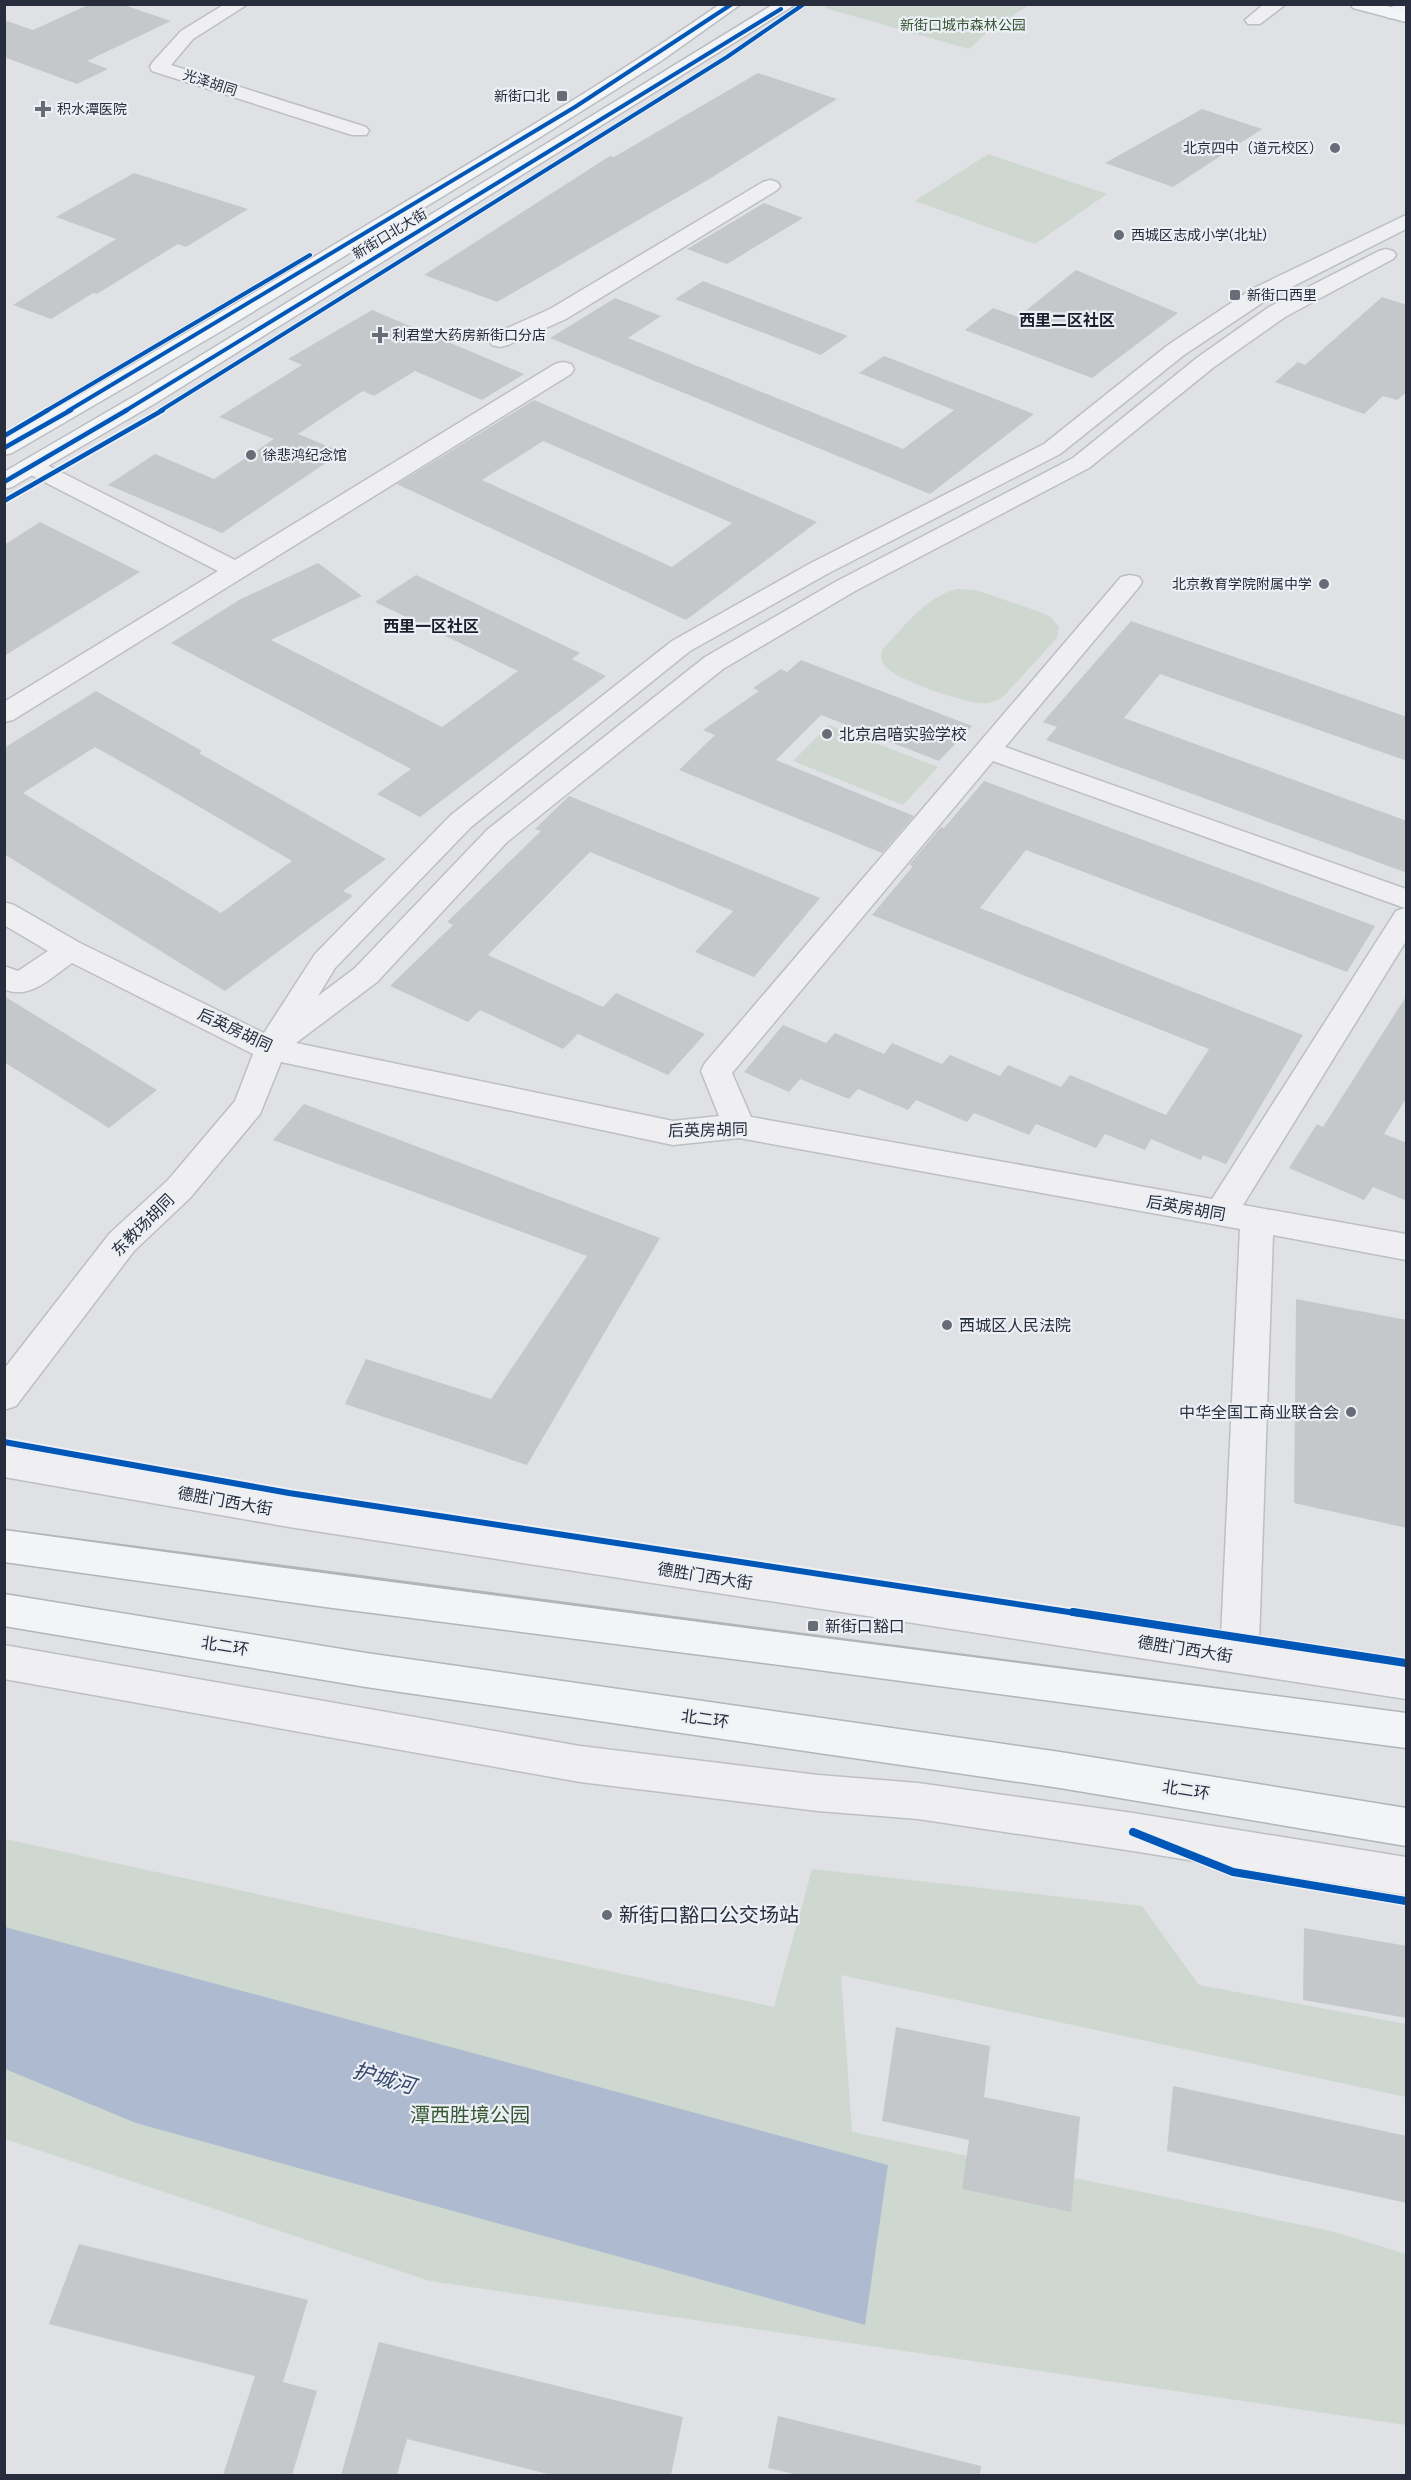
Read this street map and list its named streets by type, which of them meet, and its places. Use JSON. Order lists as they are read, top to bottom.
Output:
{
  "streets": {
    "main road": ["新街口北大街", "北二环"],
    "street": [
      "光泽胡同",
      "后英房胡同",
      "东教场胡同",
      "德胜门西大街"
    ]
  },
  "crossings": [
    ["后英房胡同", "东教场胡同"]
  ],
  "districts": ["西里二区社区", "西里一区社区"],
  "water": ["护城河"],
  "parks": ["新街口城市森林公园", "潭西胜境公园"],
  "places": {
    "transit": ["新街口北", "新街口西里", "新街口豁口"],
    "health": ["积水潭医院", "利君堂大药房新街口分店"],
    "other": [
      "北京四中（道元校区）",
      "西城区志成小学(北址)",
      "徐悲鸿纪念馆",
      "北京教育学院附属中学",
      "北京启喑实验学校",
      "西城区人民法院",
      "中华全国工商业联合会",
      "新街口豁口公交场站"
    ]
  }
}
